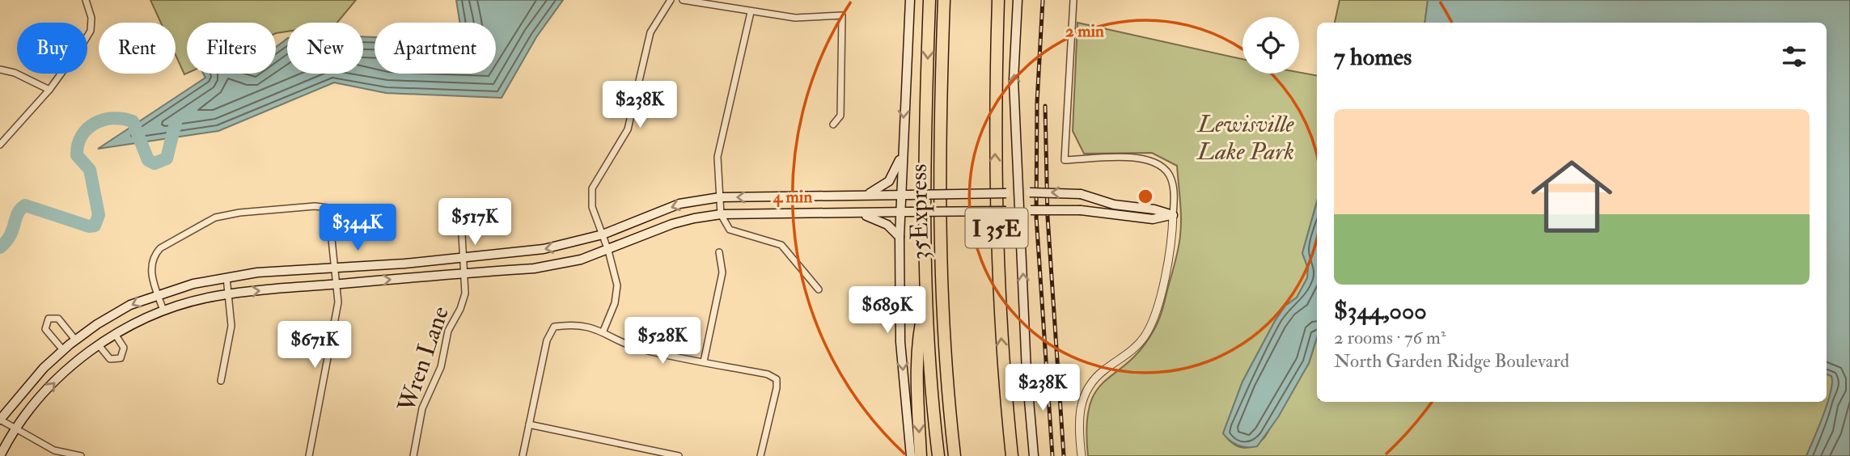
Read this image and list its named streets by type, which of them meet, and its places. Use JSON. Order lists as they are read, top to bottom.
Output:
{
  "streets": {
    "highway": ["35Express", "I 35E"],
    "street": ["Wren Lane"]
  },
  "parks": ["Lewisville Lake Park"],
  "page": {
    "chip": [
      "Buy",
      "Rent",
      "Filters",
      "New",
      "Apartment"
    ],
    "heading": "7 homes",
    "price": [
      "$238K",
      "$517K",
      "$344K",
      "$689K",
      "$528K",
      "$671K",
      "$238K"
    ],
    "list": [
      {
        "name": "$344,000",
        "note": "2 rooms · 76 m² · North Garden Ridge Boulevard"
      }
    ]
  },
  "rings": ["2 min", "4 min"]
}
